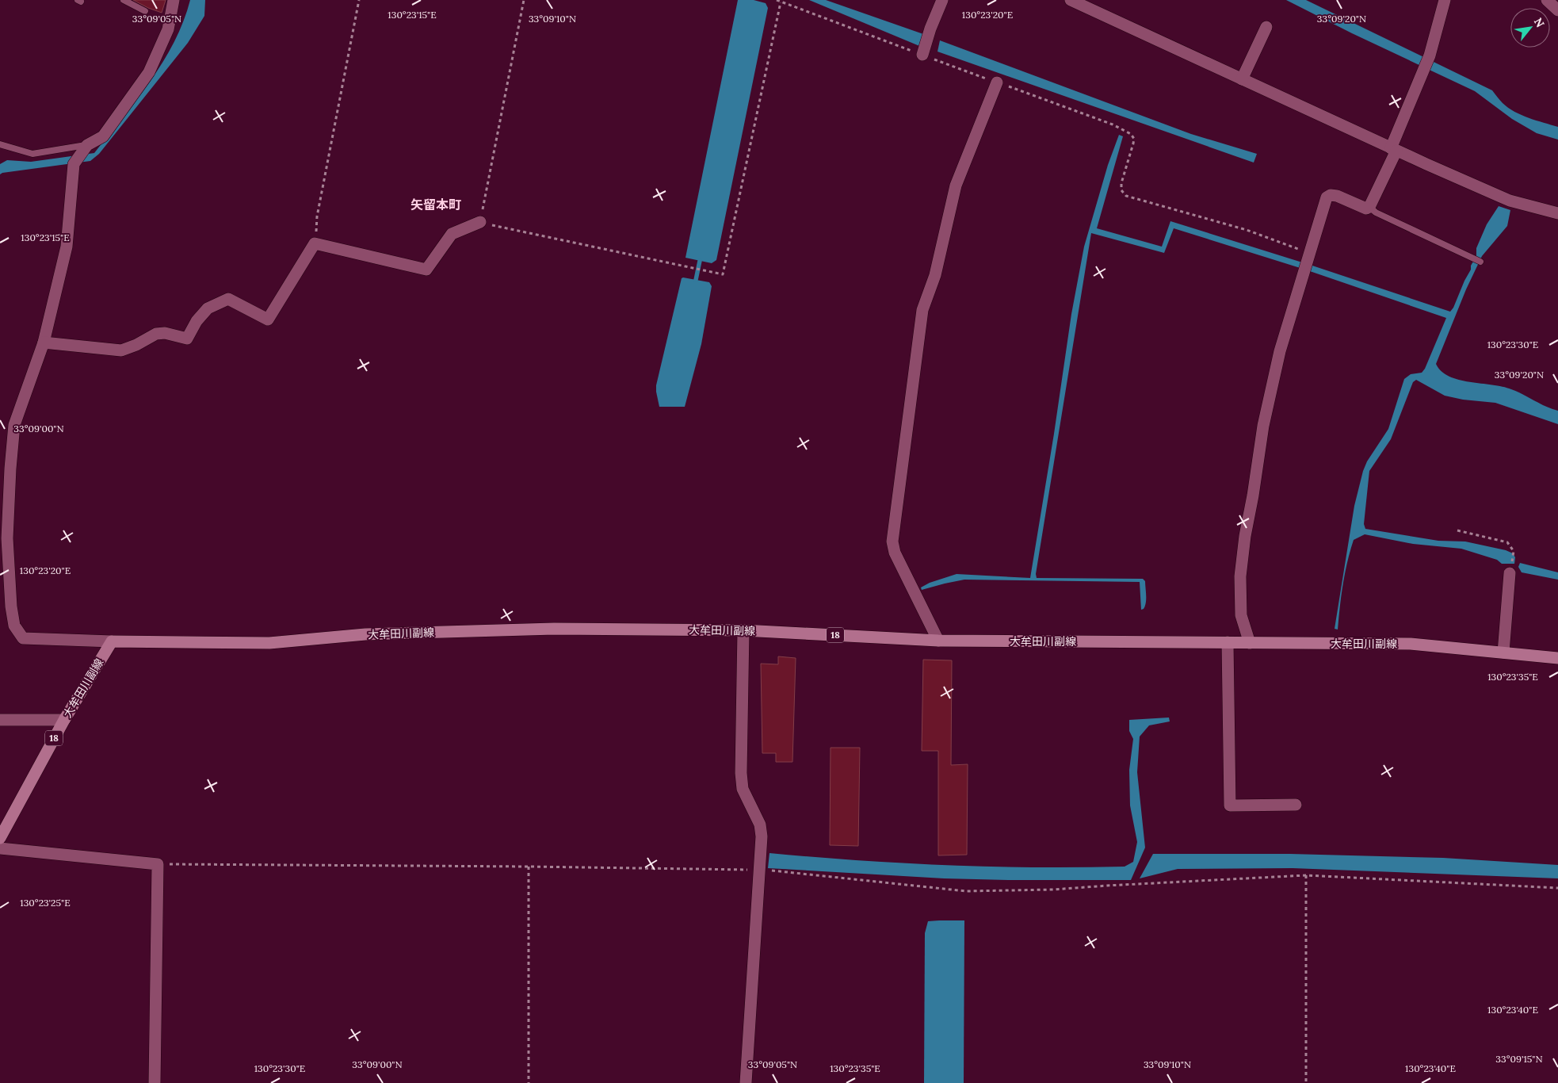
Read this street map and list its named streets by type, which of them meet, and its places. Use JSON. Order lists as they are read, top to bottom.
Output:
{
  "streets": {
    "main road": ["大牟田川副線", "18"]
  },
  "districts": ["矢留本町"],
  "north": "top right",
  "coordinates": [
    "130°23'15\"E",
    "130°23'20\"E",
    "33°09'05\"N",
    "33°09'10\"N",
    "33°09'20\"N",
    "130°23'30\"E",
    "33°09'00\"N",
    "130°23'35\"E",
    "130°23'25\"E",
    "130°23'40\"E",
    "33°09'15\"N"
  ]
}
